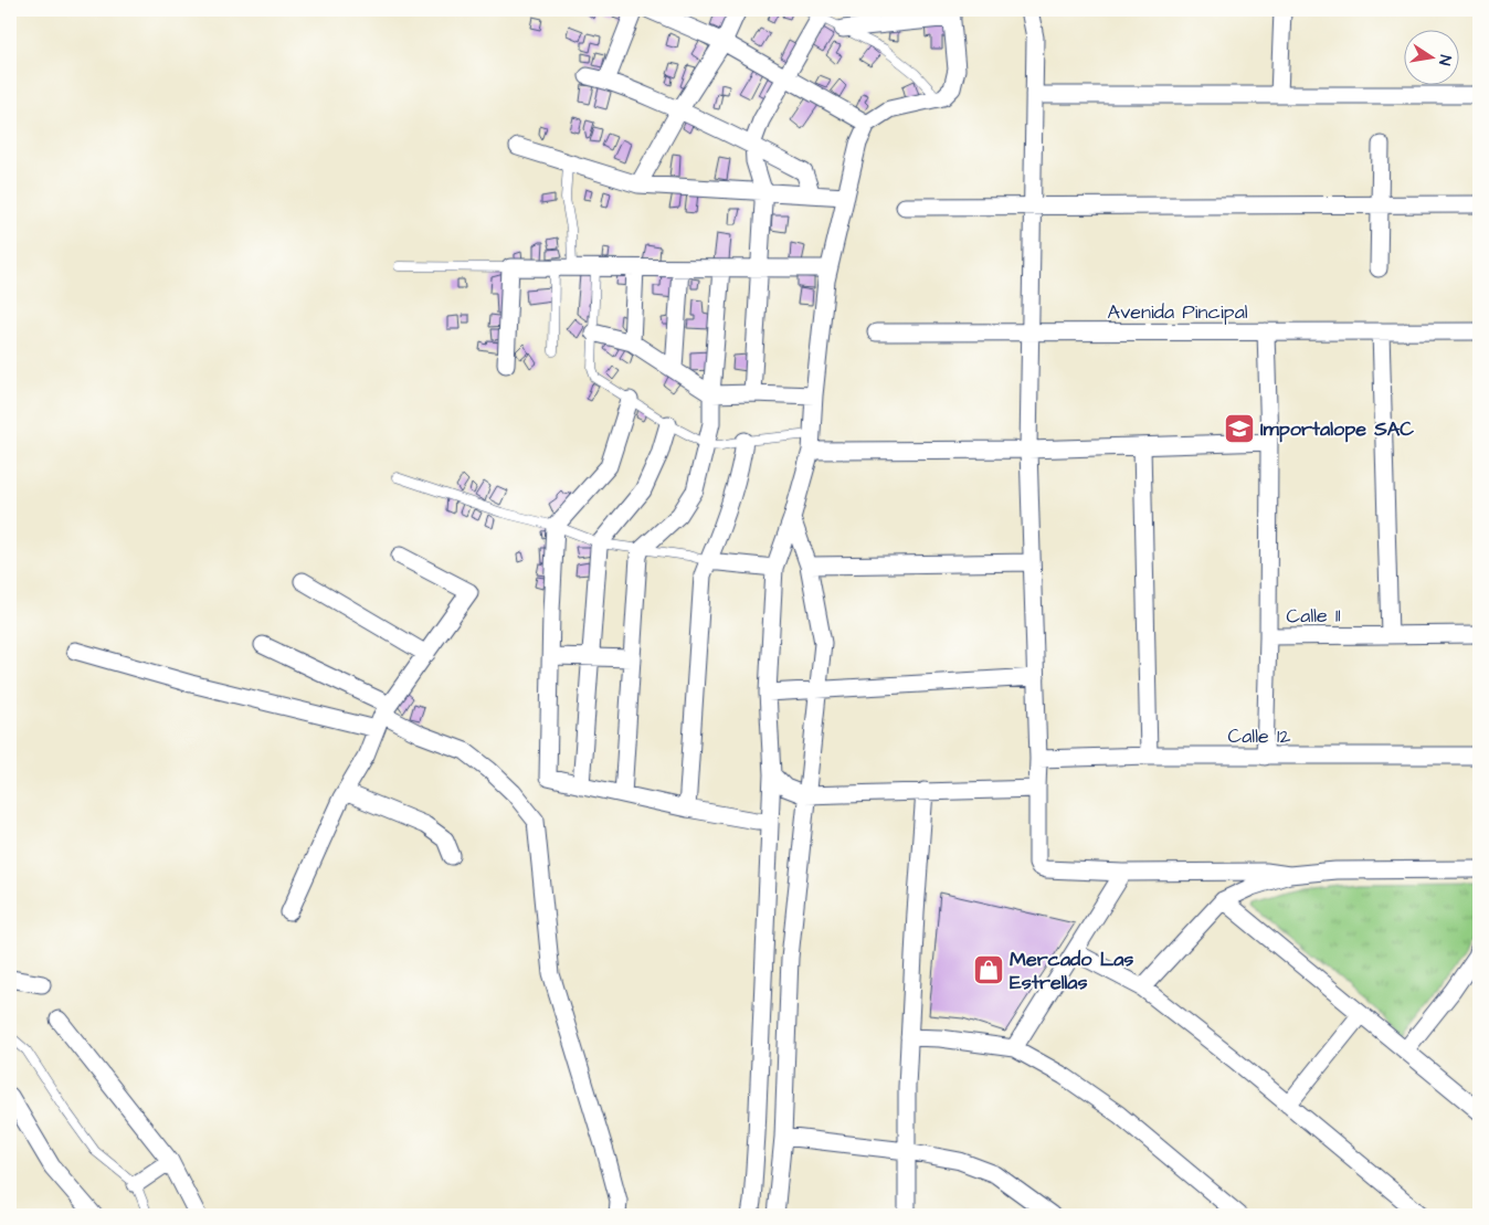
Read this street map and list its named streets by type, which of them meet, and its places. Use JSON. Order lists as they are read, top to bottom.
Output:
{
  "streets": {
    "street": ["Avenida Pincipal", "Calle 11", "Calle 12"]
  },
  "crossings": [
    ["Calle 11", "Calle 12"]
  ],
  "places": {
    "school or university": ["Importalope SAC"],
    "shop": ["Mercado Las Estrellas"]
  },
  "north": "right"
}
